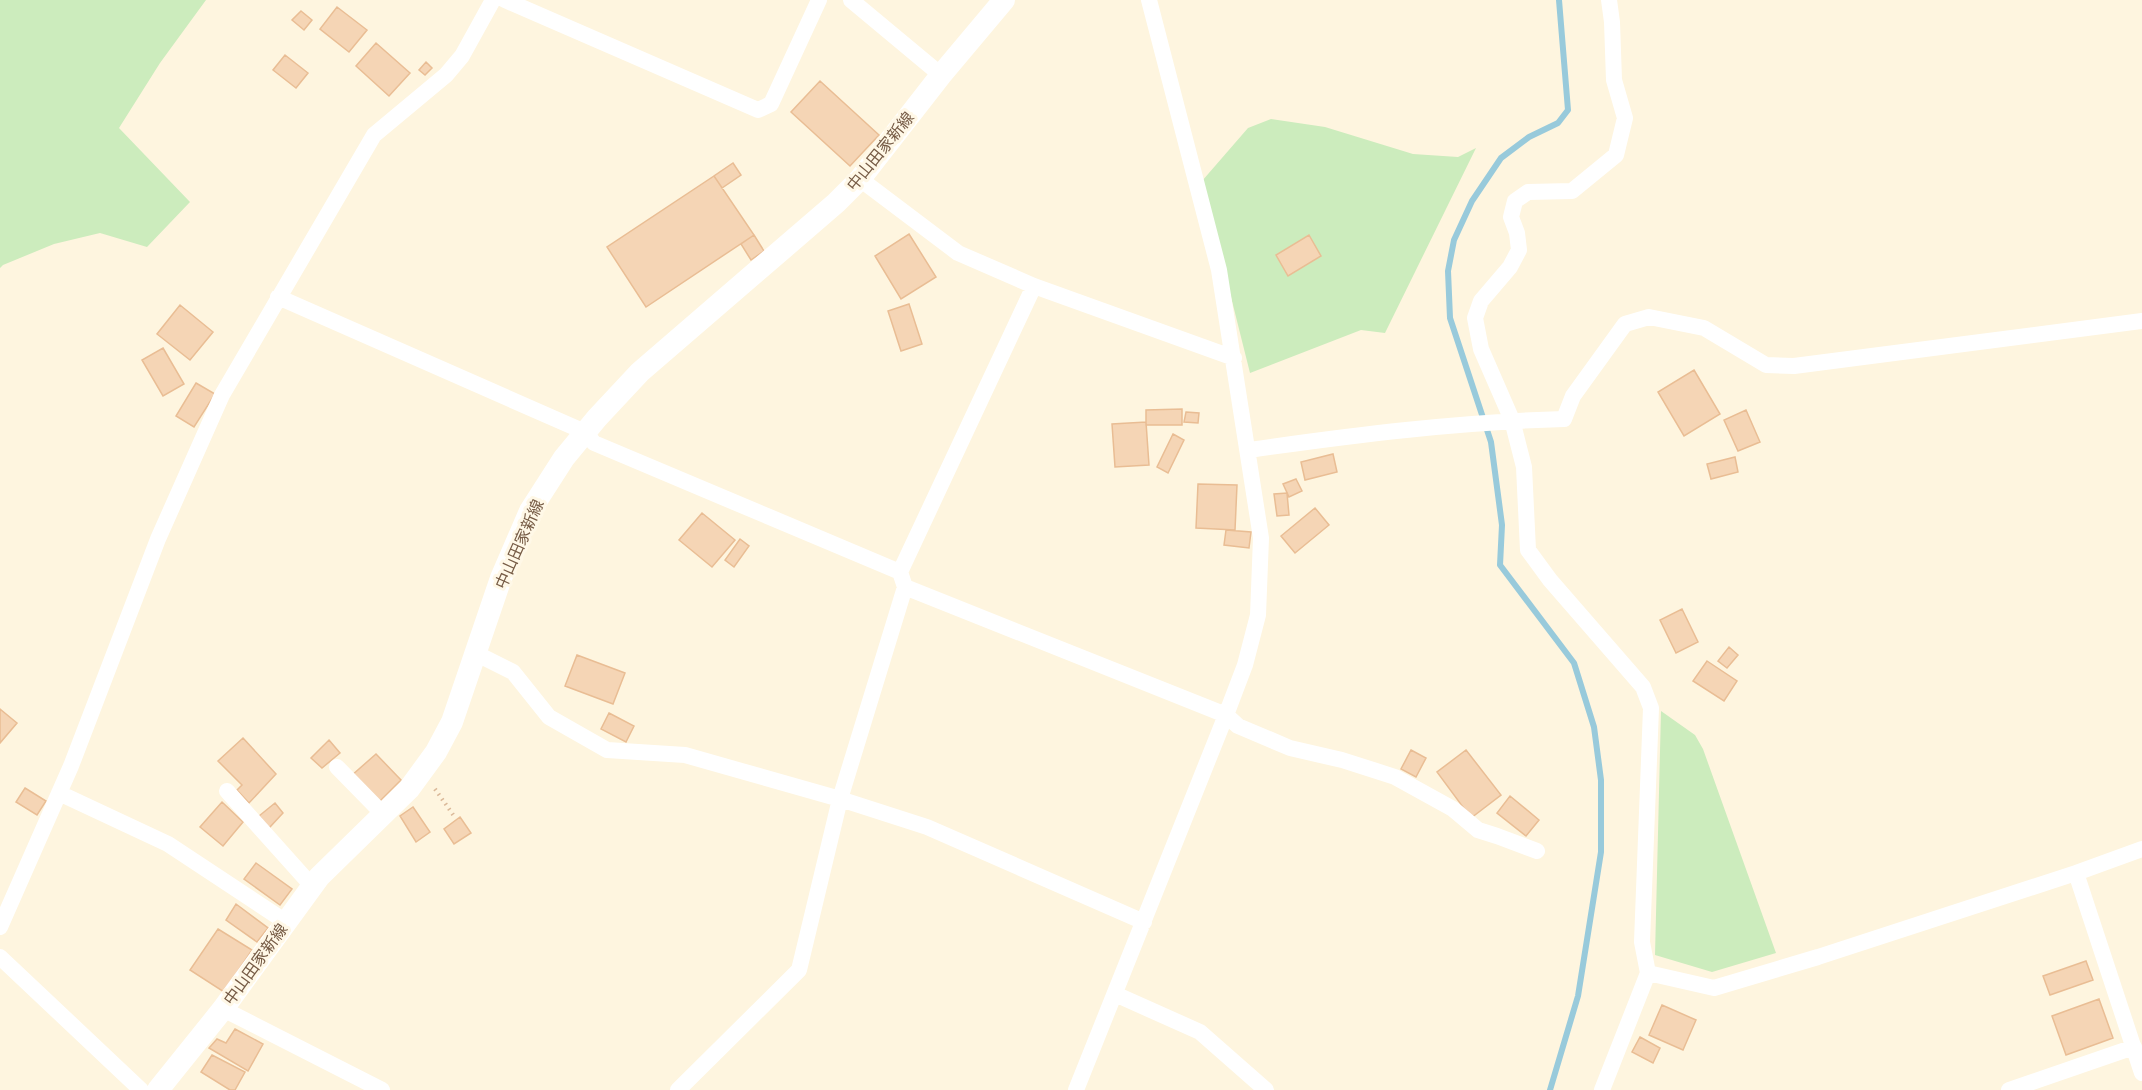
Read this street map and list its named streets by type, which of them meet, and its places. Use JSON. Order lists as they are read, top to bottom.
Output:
{
  "streets": {
    "main road": ["中山田家新線"]
  }
}
